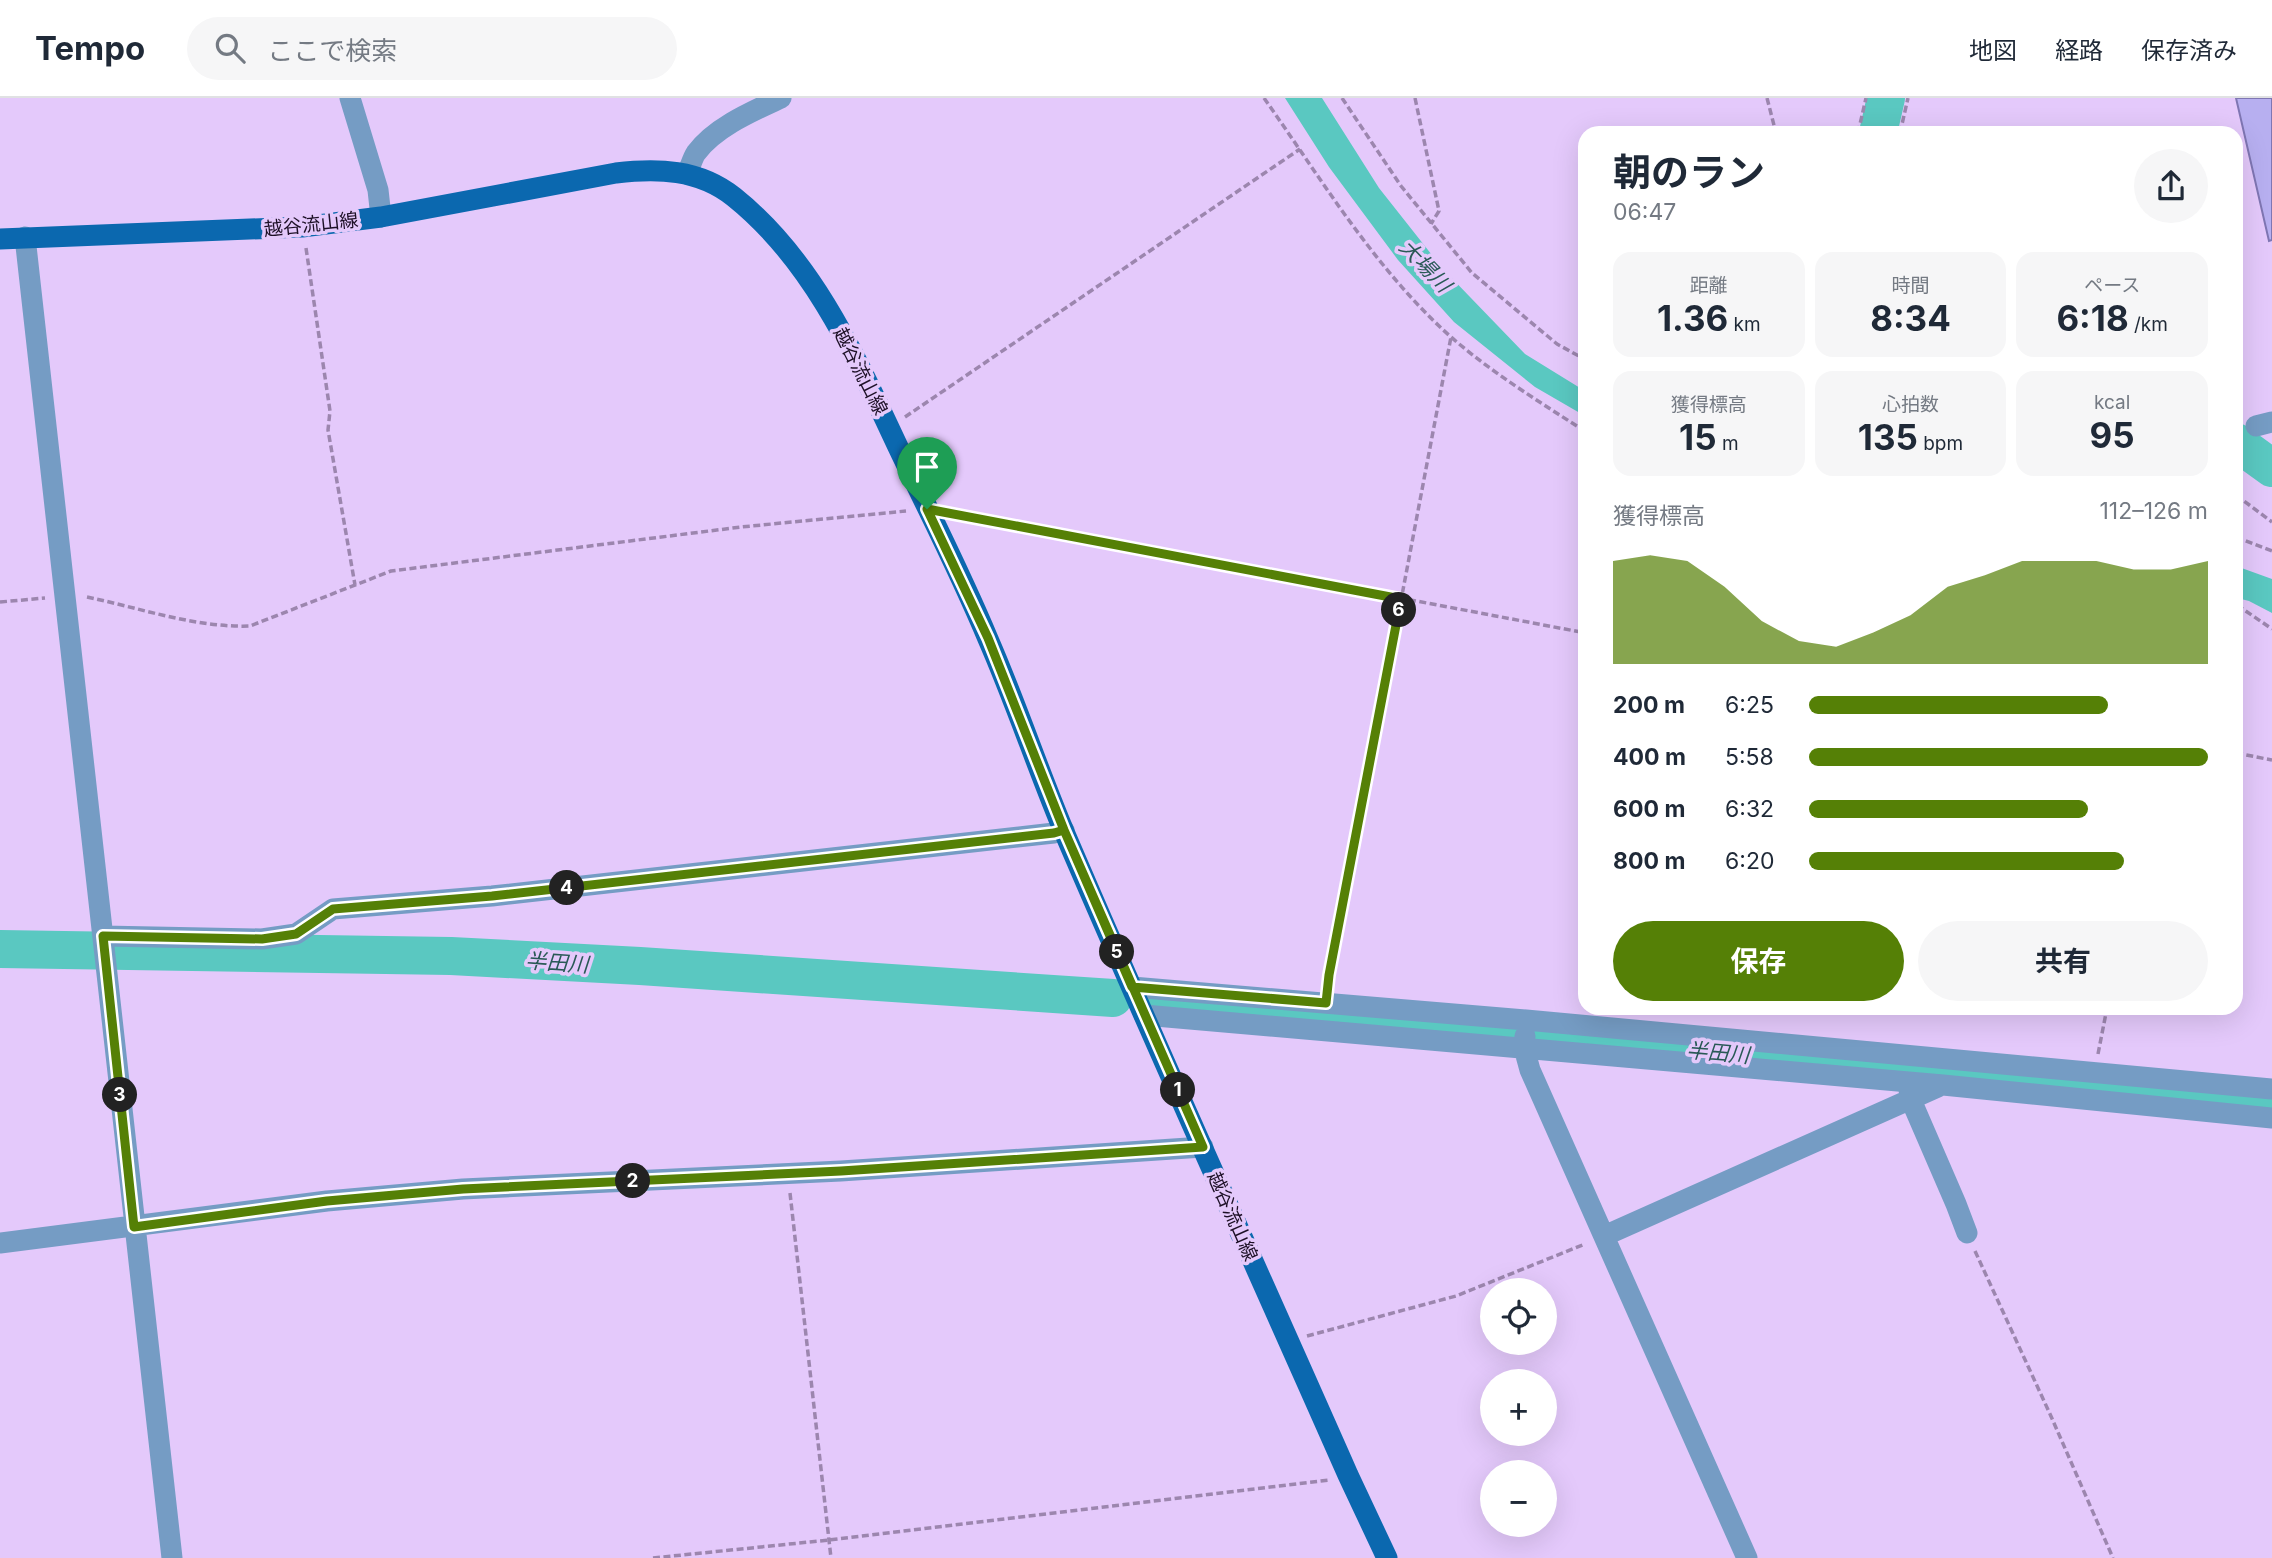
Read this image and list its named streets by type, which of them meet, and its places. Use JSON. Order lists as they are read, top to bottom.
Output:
{
  "streets": {
    "main road": ["越谷流山線"]
  },
  "water": ["大場川", "半田川"],
  "page": {
    "header": "Tempo",
    "search": "ここで検索",
    "nav": ["地図", "経路", "保存済み"],
    "heading": ["朝のラン", "06:47"],
    "stats": [
      ["距離", "1.36 km"],
      ["時間", "8:34"],
      ["ペース", "6:18 /km"],
      ["獲得標高", "15 m"],
      ["心拍数", "135 bpm"],
      ["kcal", "95"]
    ],
    "chart": ["獲得標高", "112–126 m"],
    "pins": [
      "6",
      "4",
      "5",
      "1",
      "3",
      "2"
    ],
    "list": [
      {
        "name": "200 m",
        "note": "6:25"
      },
      {
        "name": "400 m",
        "note": "5:58"
      },
      {
        "name": "600 m",
        "note": "6:32"
      },
      {
        "name": "800 m",
        "note": "6:20"
      }
    ],
    "buttons": ["保存", "共有"],
    "map_buttons": ["+", "−"]
  }
}
